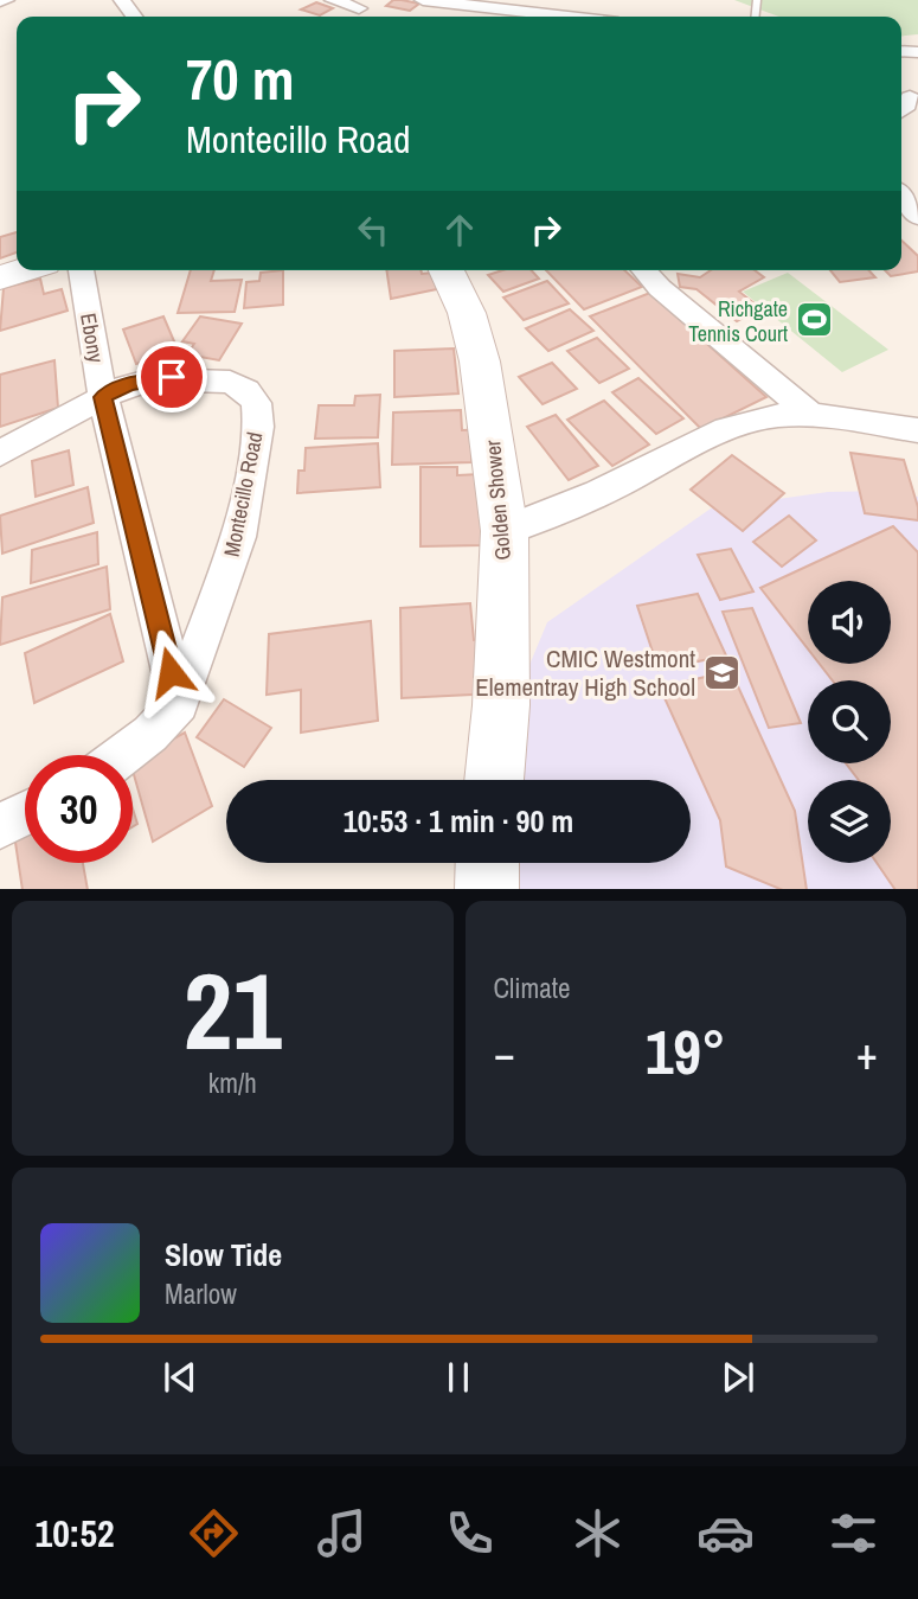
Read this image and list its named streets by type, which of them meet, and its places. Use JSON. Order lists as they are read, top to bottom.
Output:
{
  "streets": {
    "main road": ["Golden Shower"],
    "street": ["Ebony", "Montecillo Road"]
  },
  "crossings": [
    ["Ebony", "Montecillo Road"]
  ],
  "places": {
    "sports": ["Richgate Tennis Court"],
    "school or university": ["CMIC Westmont Elementray High School"]
  },
  "page": {
    "turn": ["70 m", "Montecillo Road"],
    "limit": "30",
    "trip": "10:53 · 1 min · 90 m",
    "tile": [
      ["21", "km/h"],
      "Climate"
    ],
    "heat": ["−", "19°", "+"],
    "song": ["Slow Tide", "Marlow"],
    "tabs": "10:52"
  }
}
